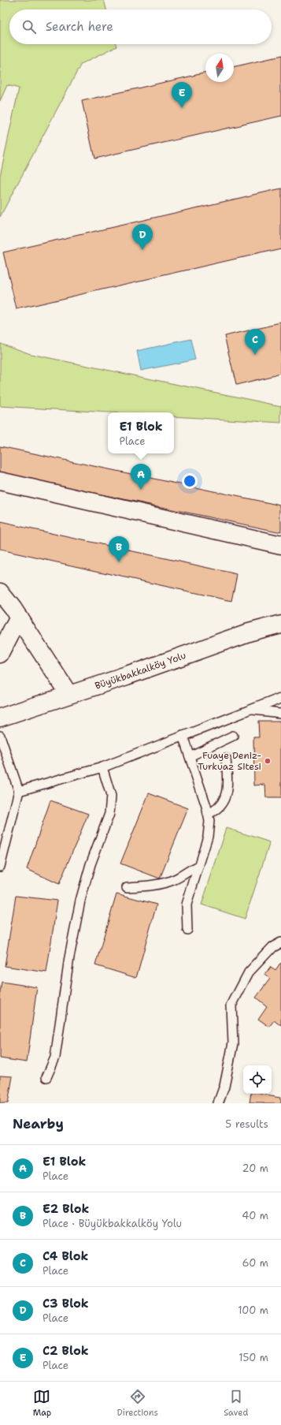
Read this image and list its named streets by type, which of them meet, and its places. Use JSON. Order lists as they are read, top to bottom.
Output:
{
  "streets": {
    "street": ["Büyükbakkalköy Yolu"]
  },
  "places": ["Fuaye Deniz- Turkuaz Sitesi"],
  "north": "top",
  "page": {
    "search": "Search here",
    "pins": [
      "E",
      "D",
      "C",
      "A",
      "B"
    ],
    "popup": ["E1 Blok", "Place"],
    "heading": ["Nearby", "5 results"],
    "list": [
      {
        "mark": "A",
        "name": "E1 Blok",
        "note": "Place",
        "value": "20 m"
      },
      {
        "mark": "B",
        "name": "E2 Blok",
        "note": "Place · Büyükbakkalköy Yolu",
        "value": "40 m"
      },
      {
        "mark": "C",
        "name": "C4 Blok",
        "note": "Place",
        "value": "60 m"
      },
      {
        "mark": "D",
        "name": "C3 Blok",
        "note": "Place",
        "value": "100 m"
      },
      {
        "mark": "E",
        "name": "C2 Blok",
        "note": "Place",
        "value": "150 m"
      }
    ],
    "nav": ["Map", "Directions", "Saved"]
  }
}
